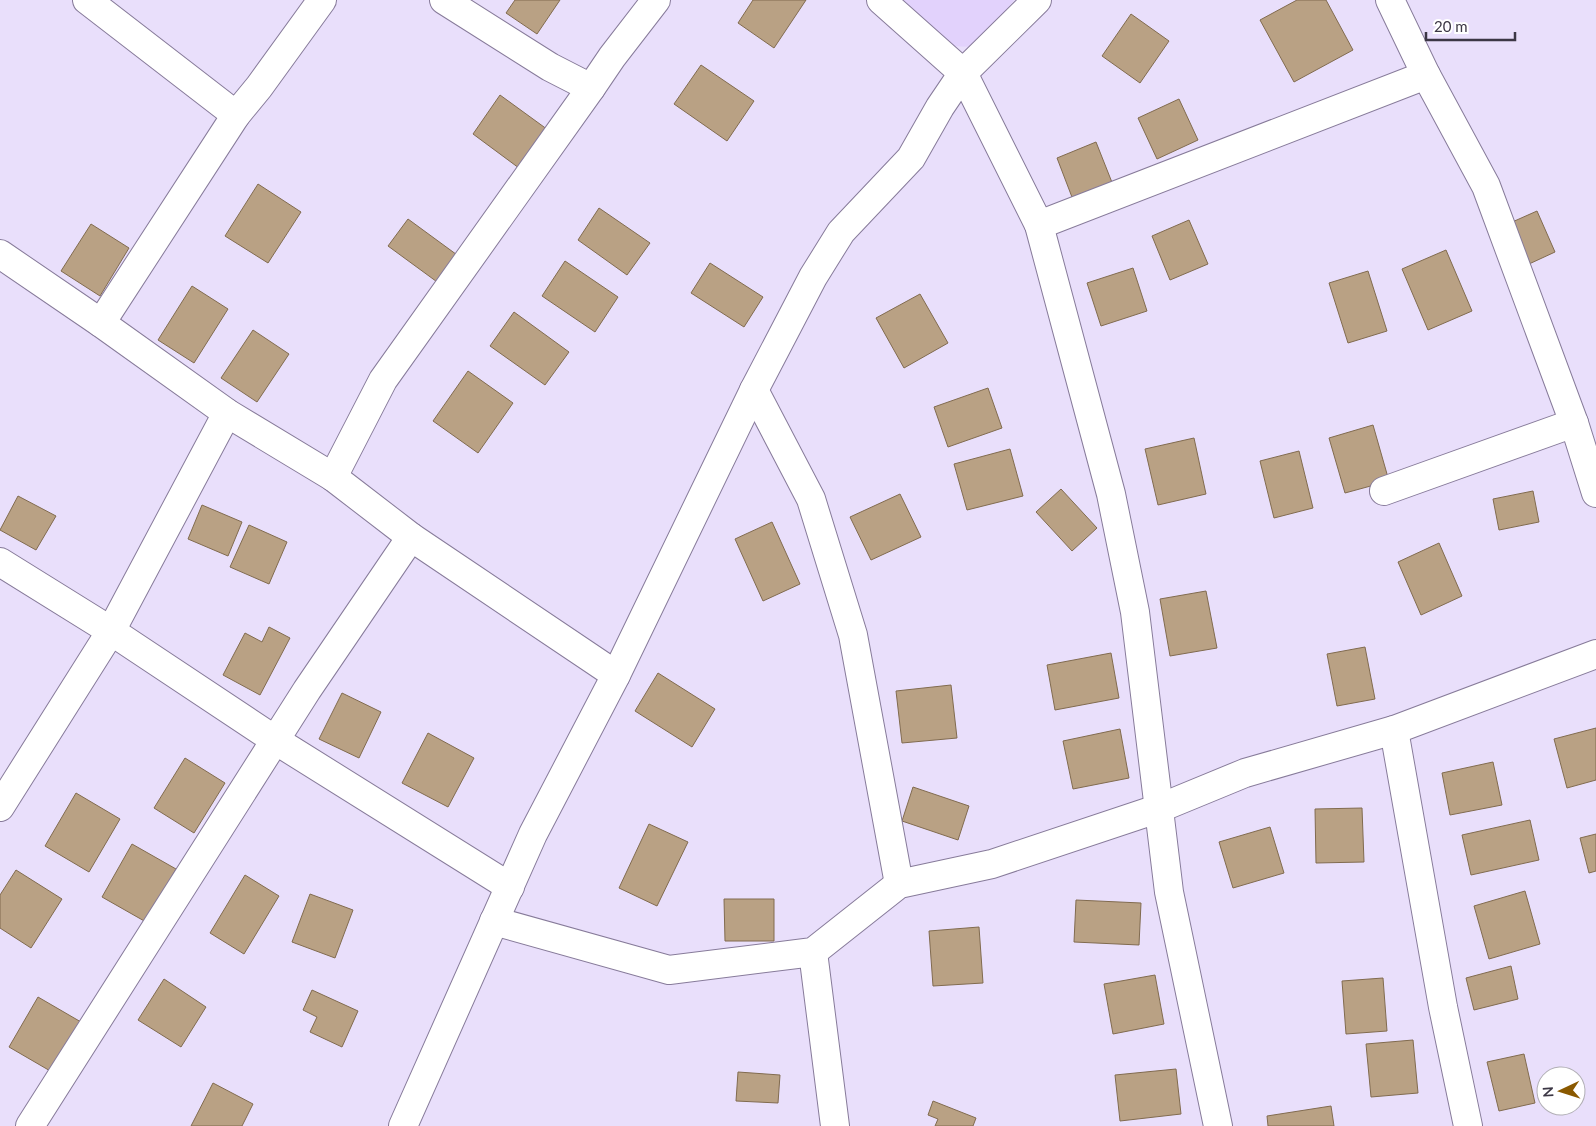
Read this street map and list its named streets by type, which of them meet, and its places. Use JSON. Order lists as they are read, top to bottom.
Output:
{
  "scale_bar": "20 m",
  "north": "left"
}
